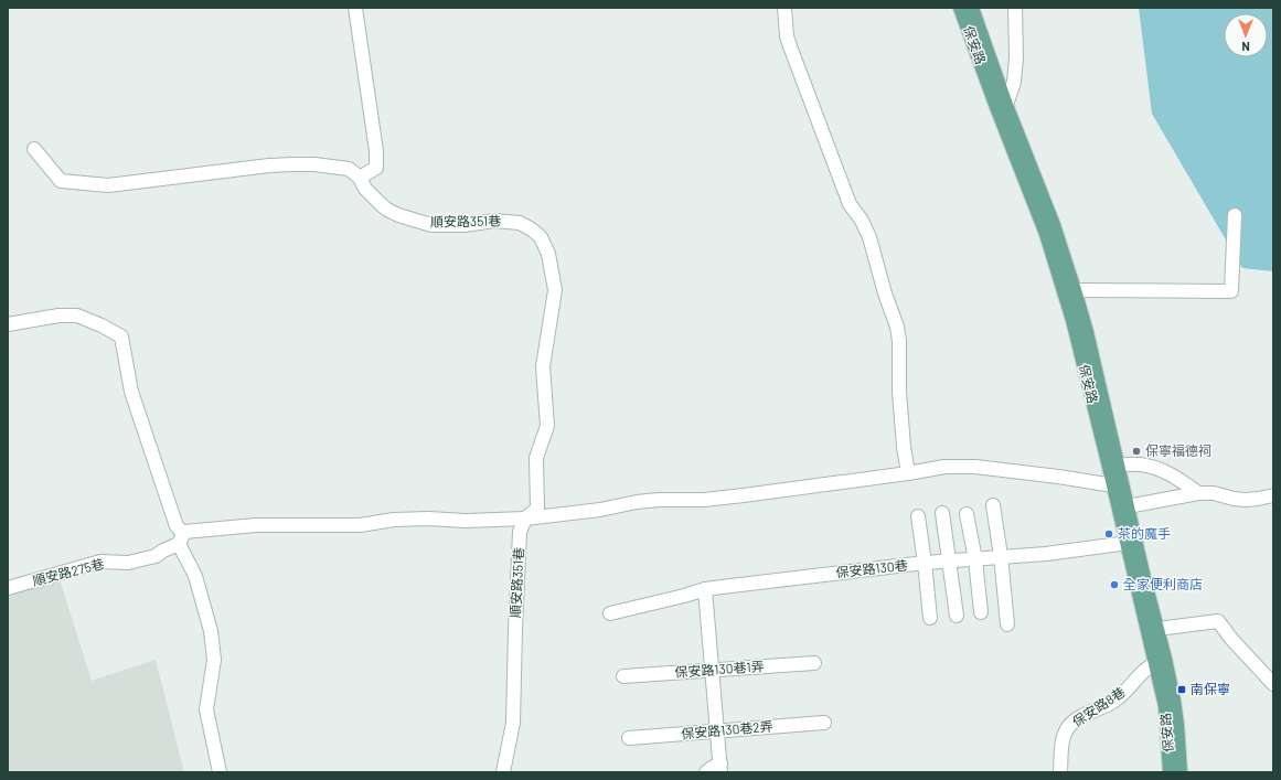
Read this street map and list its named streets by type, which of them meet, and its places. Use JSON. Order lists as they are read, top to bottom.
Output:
{
  "streets": {
    "main road": ["保安路"],
    "street": [
      "順安路351巷",
      "保安路130巷",
      "順安路275巷",
      "保安路130巷1弄",
      "保安路8巷",
      "保安路130巷2弄"
    ]
  },
  "crossings": [
    ["保安路", "保安路130巷"],
    ["保安路", "保安路8巷"]
  ],
  "places": {
    "other": ["保寧福德祠", "茶的魔手", "全家便利商店"],
    "transit": ["南保寧"]
  },
  "north": "bottom"
}
